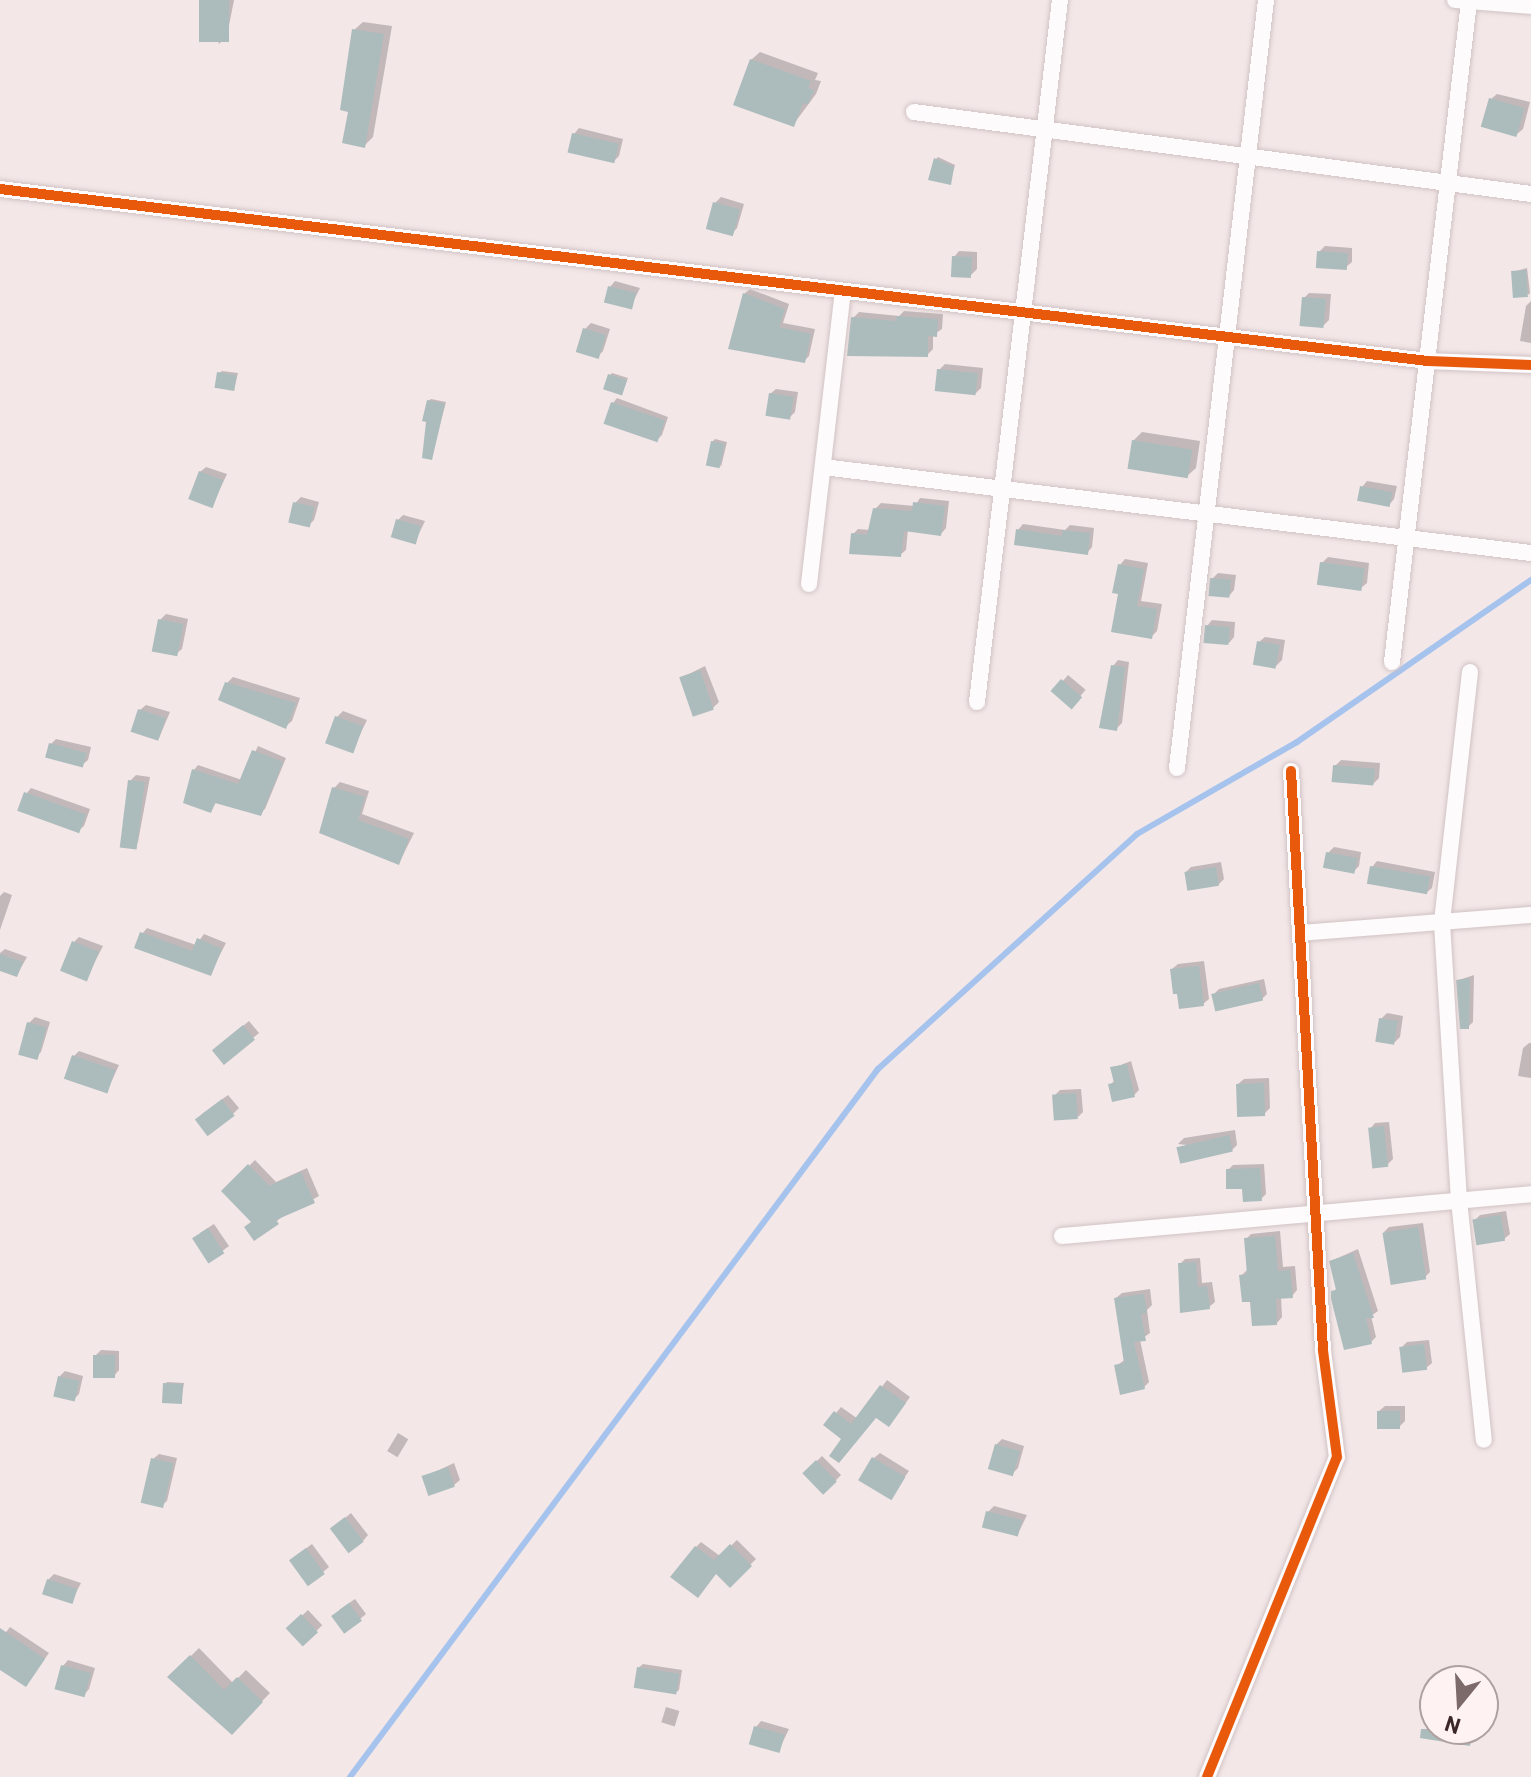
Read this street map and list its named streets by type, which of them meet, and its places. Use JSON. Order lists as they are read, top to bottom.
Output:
{
  "north": "bottom"
}
